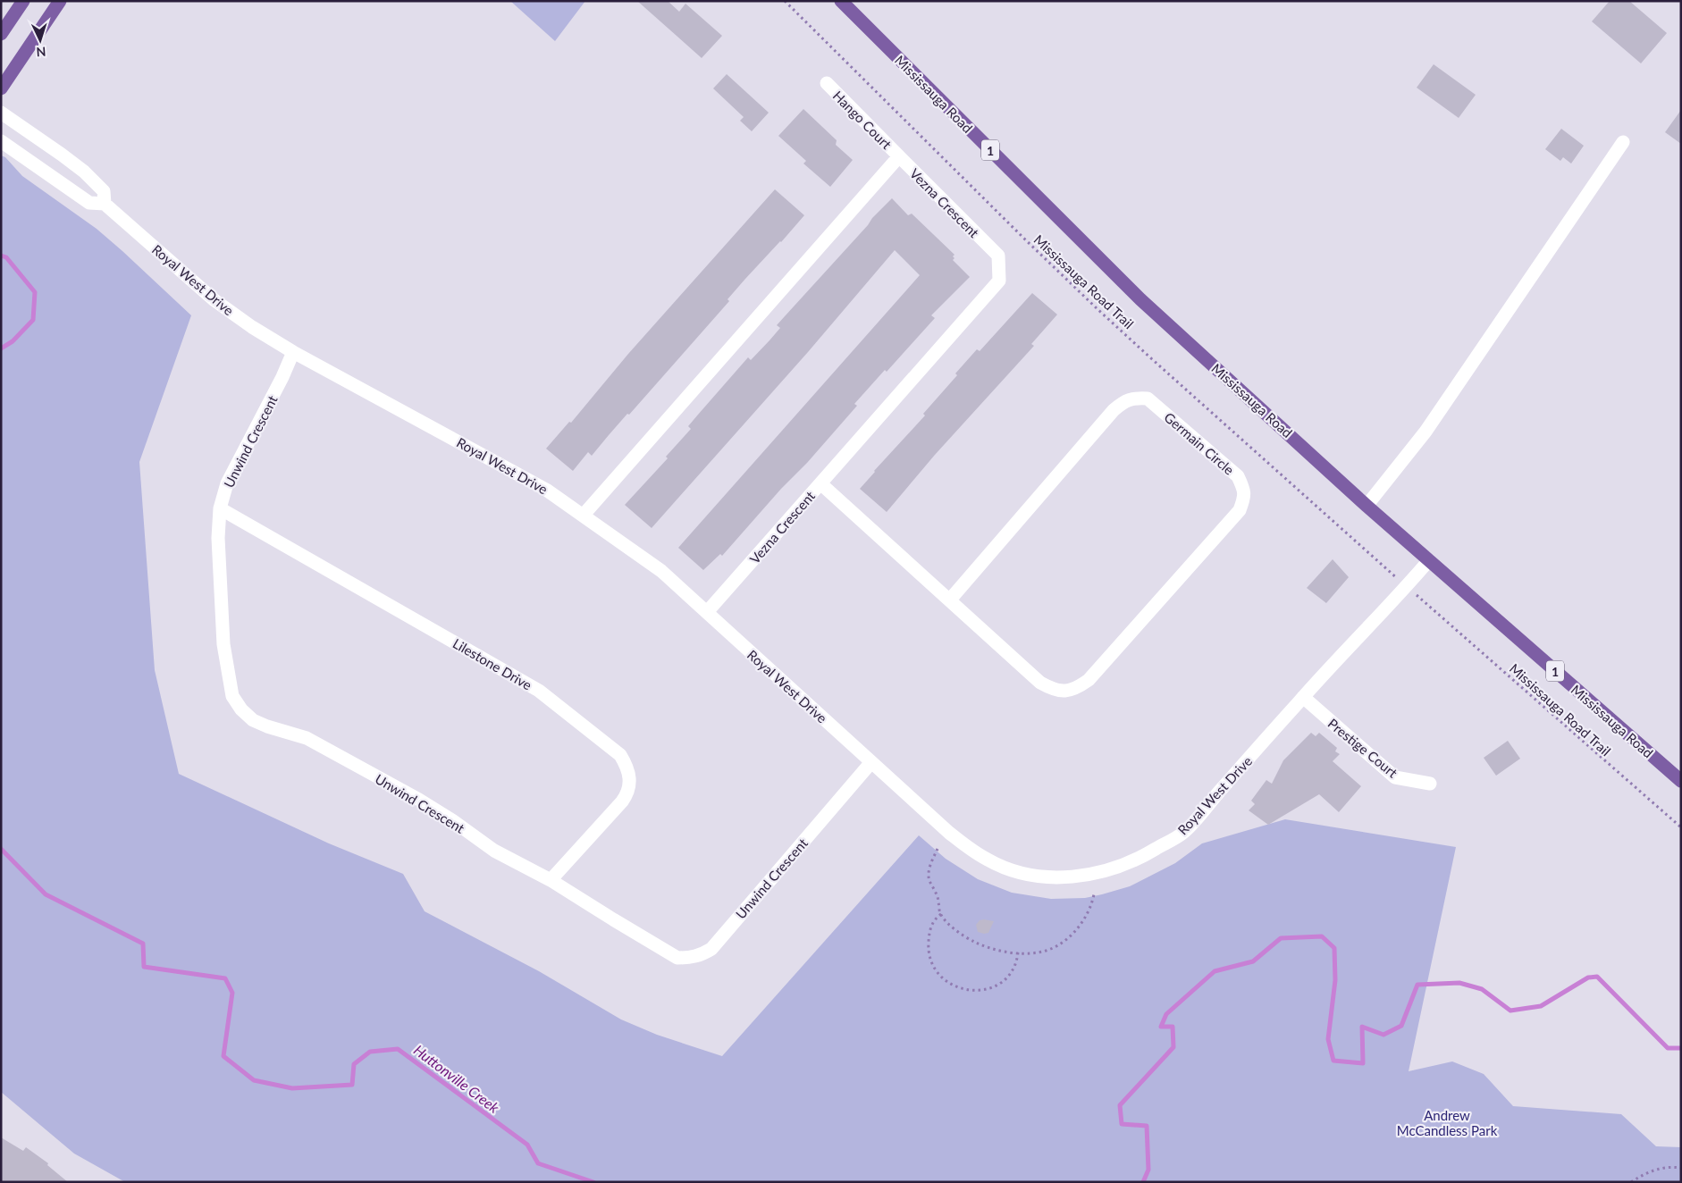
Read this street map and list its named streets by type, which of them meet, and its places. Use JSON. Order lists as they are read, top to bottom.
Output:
{
  "streets": {
    "main road": ["Mississauga Road", "1"],
    "street": [
      "Hango Court",
      "Vezna Crescent",
      "Royal West Drive",
      "Unwind Crescent",
      "Germain Circle",
      "Lilestone Drive",
      "Prestige Court"
    ],
    "path": ["Mississauga Road Trail"]
  },
  "crossings": [
    ["Mississauga Road", "Royal West Drive"],
    ["Hango Court", "Vezna Crescent"],
    ["Vezna Crescent", "Royal West Drive"],
    ["Vezna Crescent", "Germain Circle"],
    ["Royal West Drive", "Unwind Crescent"],
    ["Royal West Drive", "Prestige Court"],
    ["Unwind Crescent", "Lilestone Drive"]
  ],
  "water": ["Huttonville Creek"],
  "parks": ["Andrew McCandless Park"],
  "north": "bottom"
}
